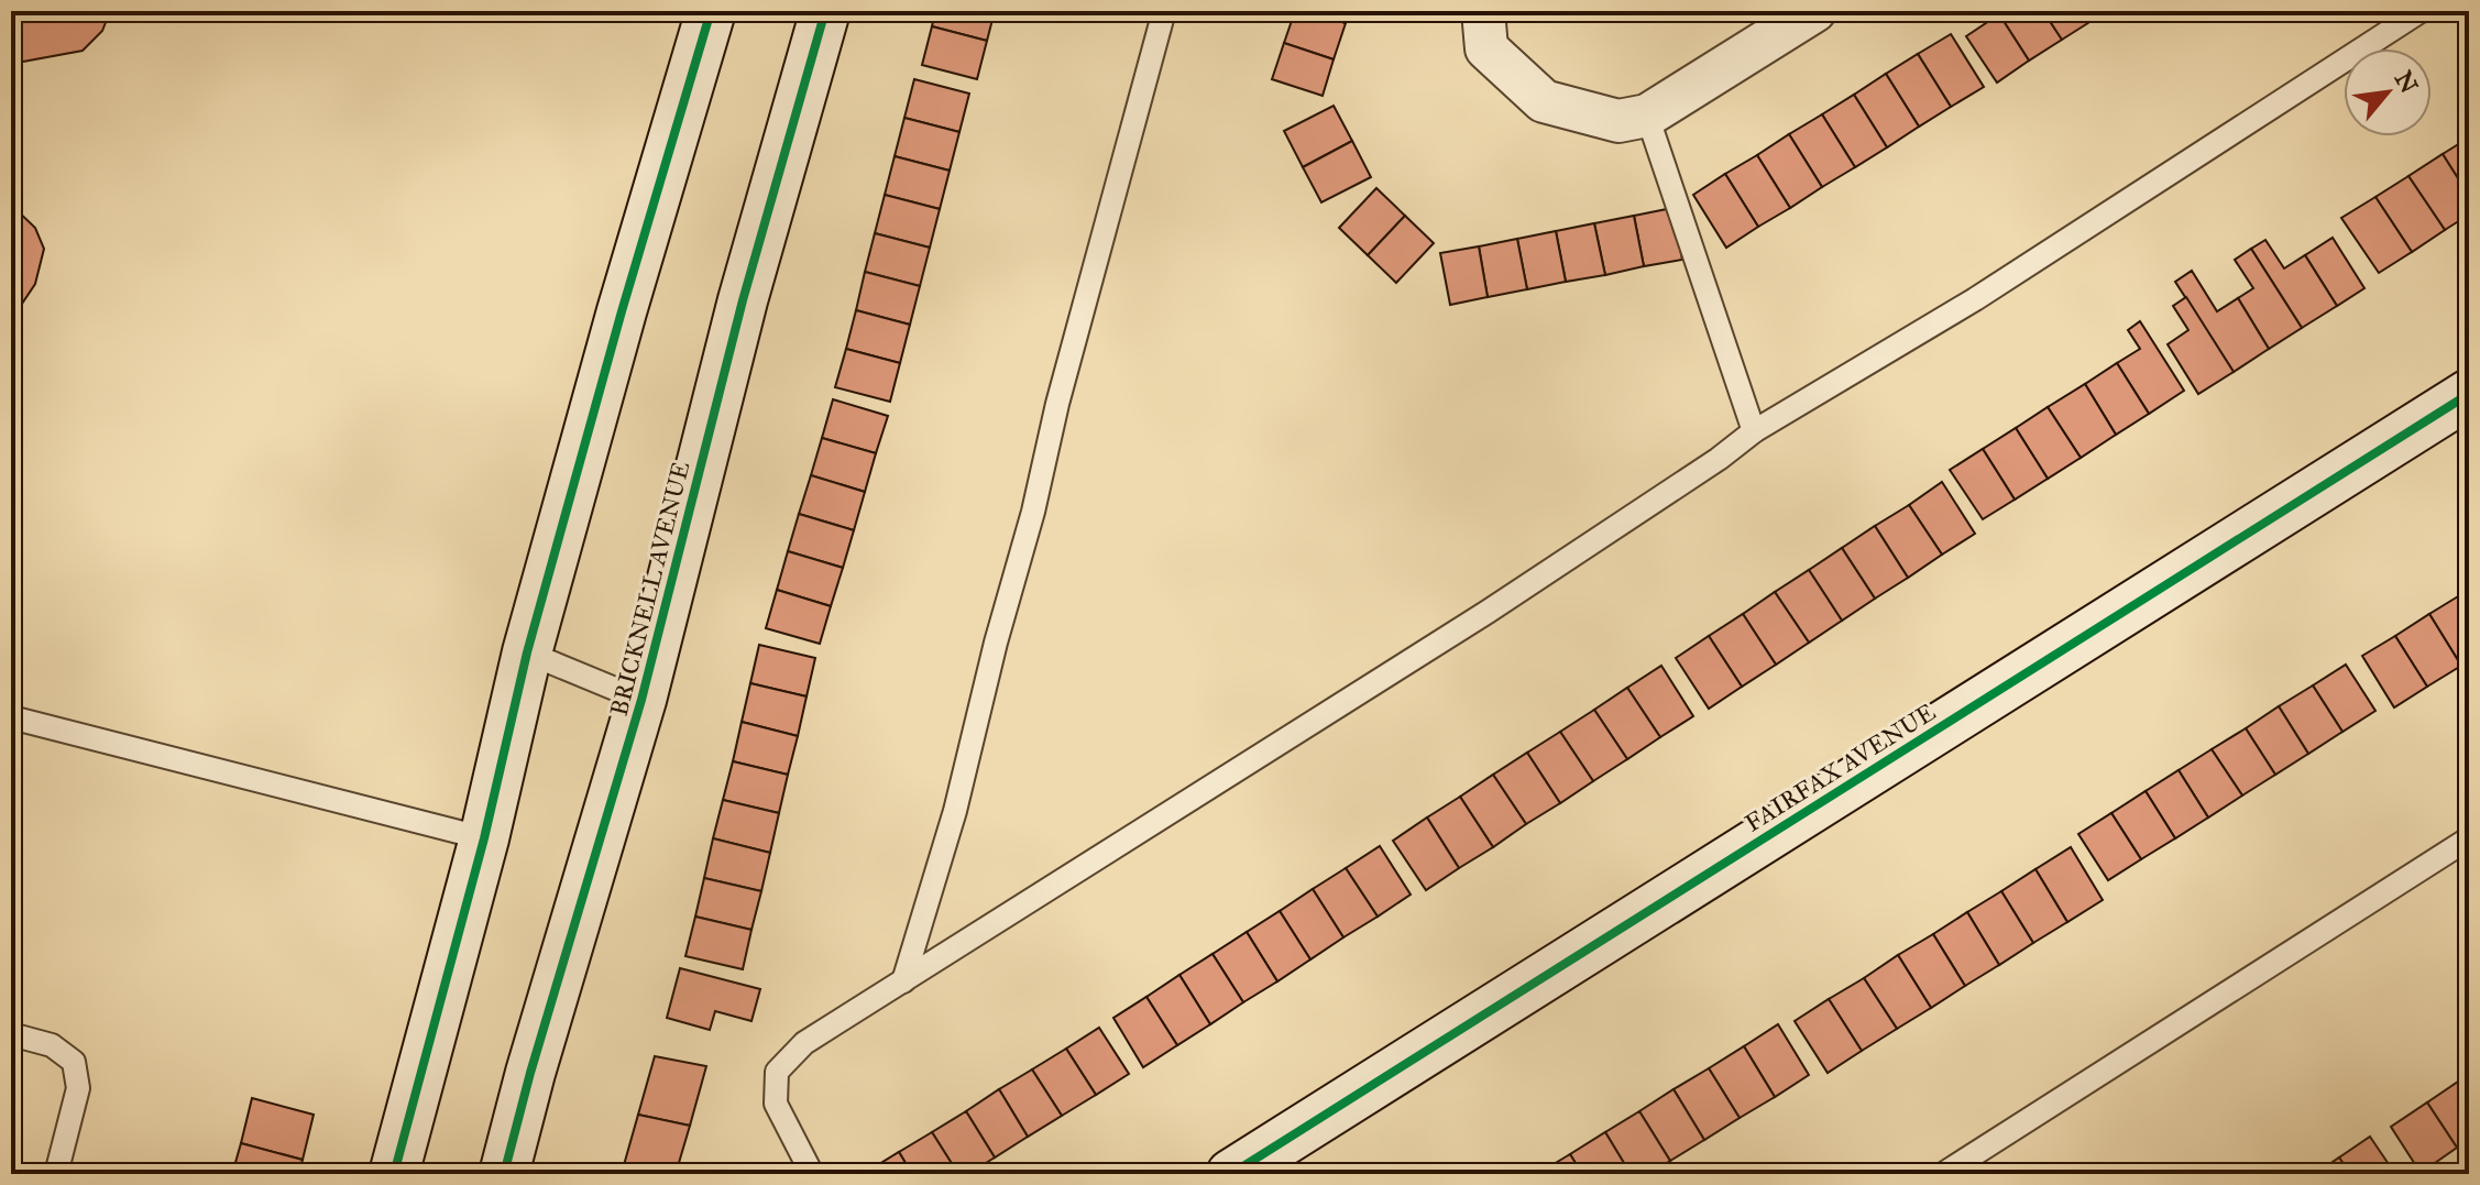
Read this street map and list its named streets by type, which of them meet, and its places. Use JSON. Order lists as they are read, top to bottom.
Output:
{
  "streets": {
    "street": ["BRICKNELL AVENUE", "FAIRFAX AVENUE"]
  },
  "north": "top right"
}
